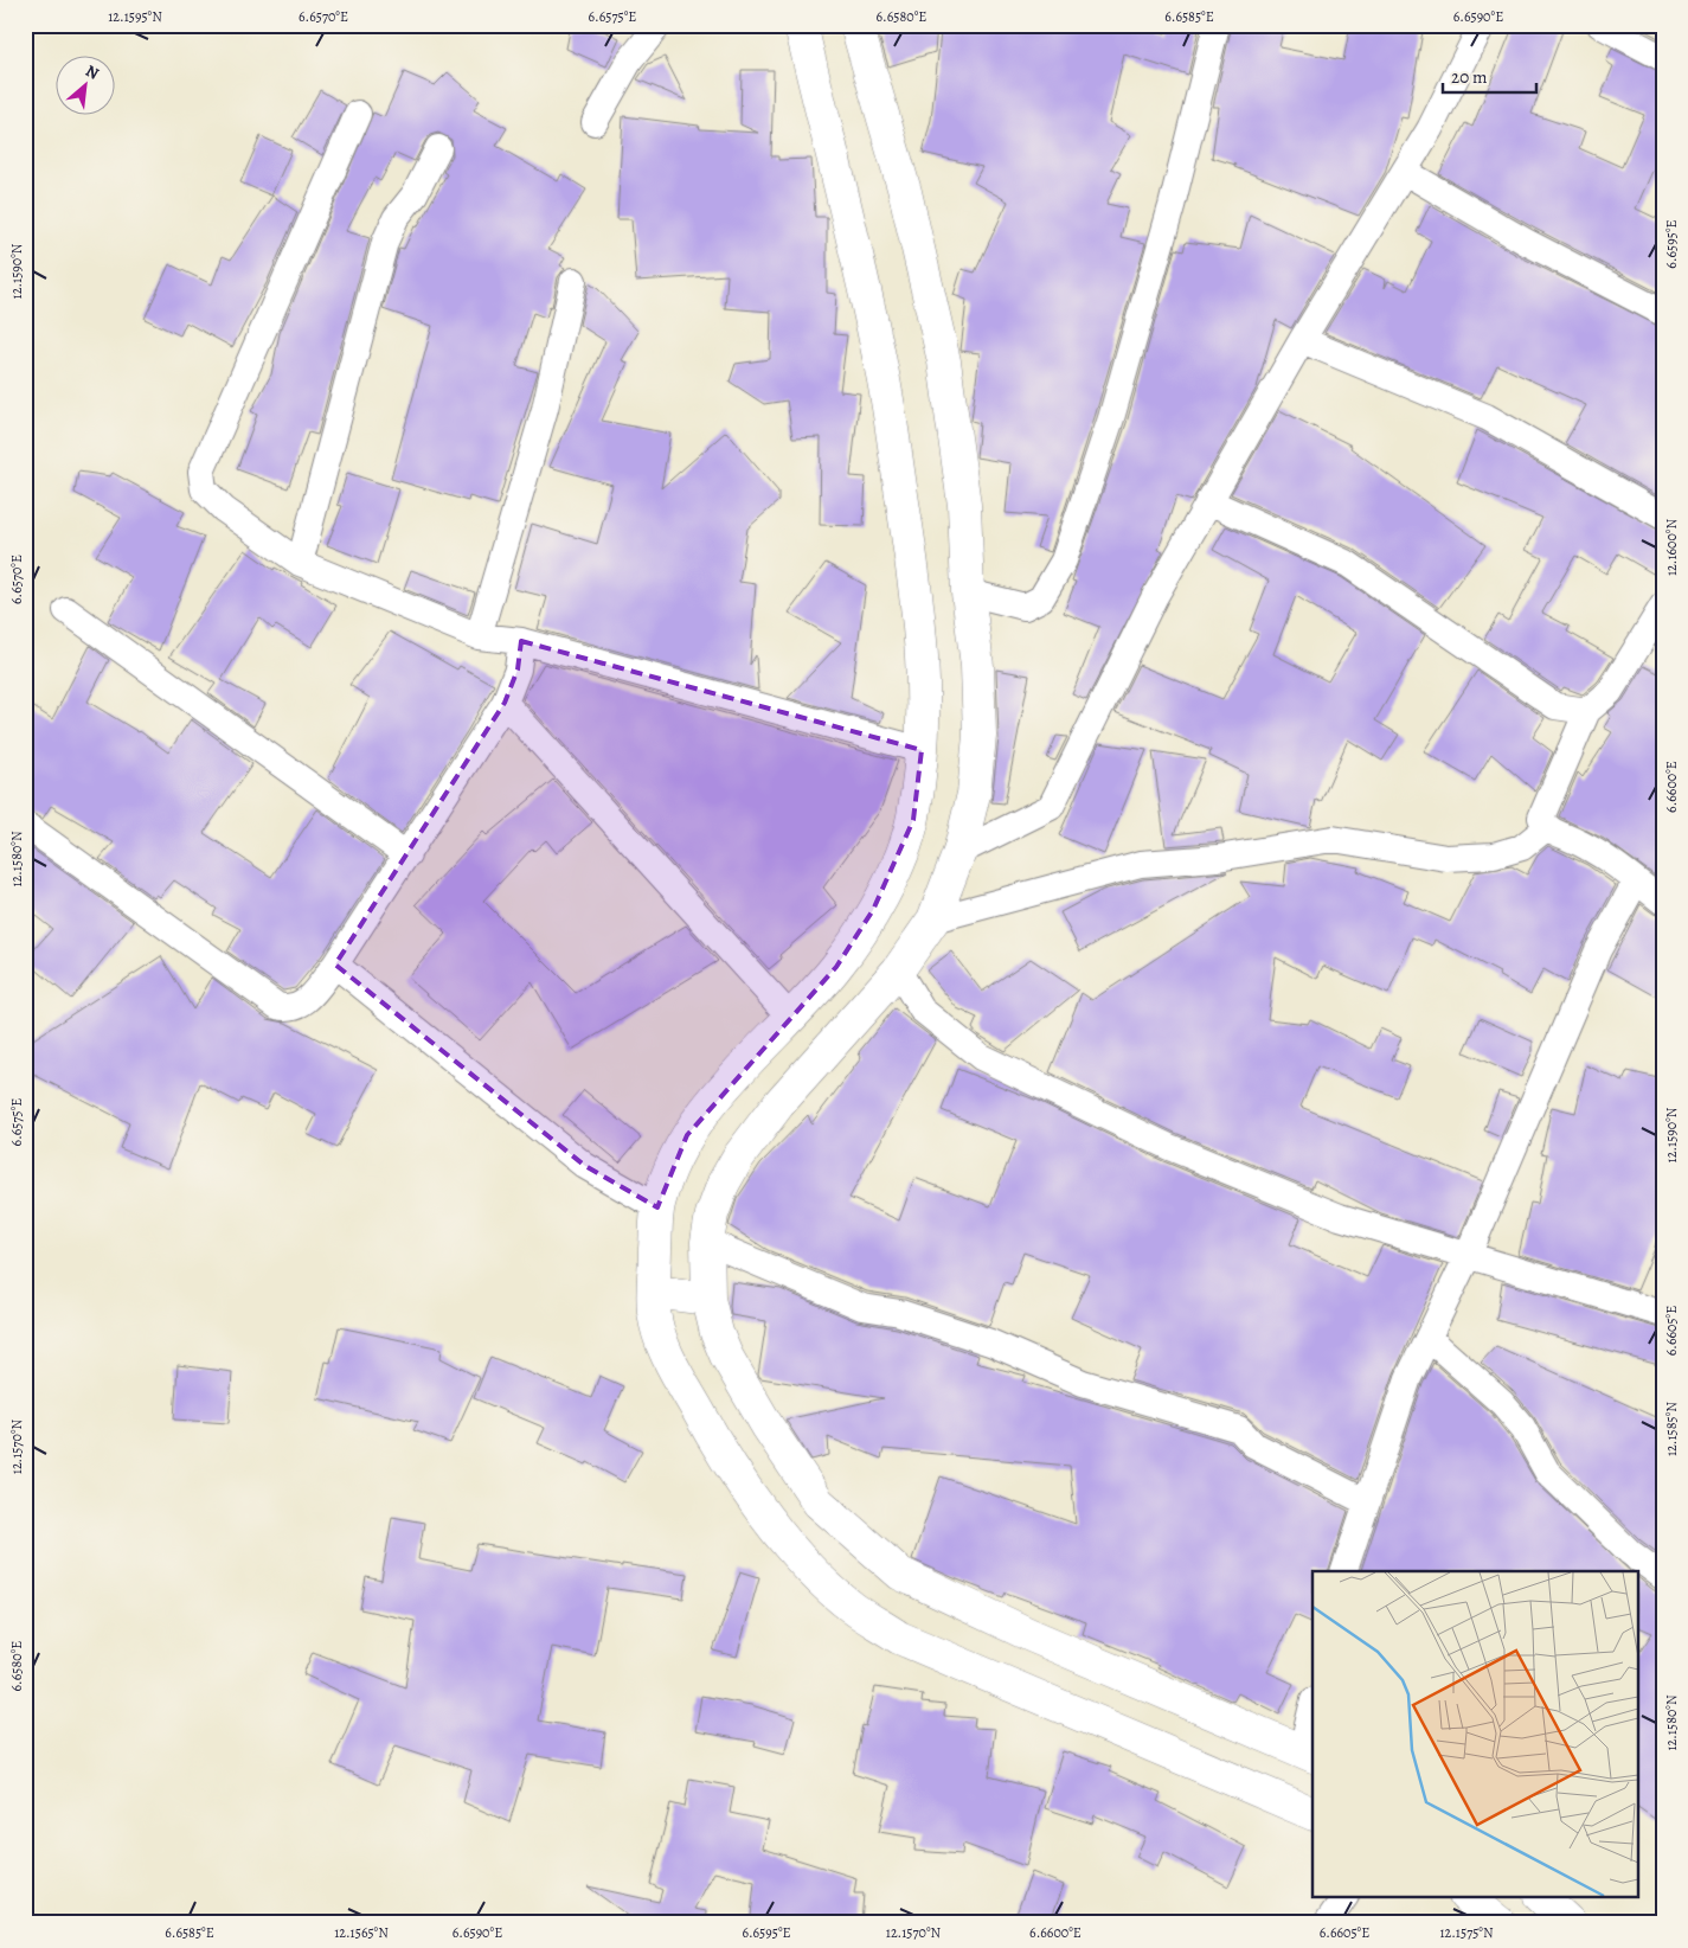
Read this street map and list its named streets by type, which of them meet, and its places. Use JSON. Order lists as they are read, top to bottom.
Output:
{
  "scale_bar": "20 m",
  "north": "top right",
  "coordinates": [
    "12.1595°N",
    "6.6570°E",
    "6.6575°E",
    "6.6580°E",
    "6.6585°E",
    "6.6590°E",
    "6.6595°E",
    "12.1590°N",
    "12.1600°N",
    "6.6600°E",
    "12.1580°N",
    "6.6605°E",
    "12.1585°N",
    "12.1570°N",
    "12.1565°N",
    "12.1575°N"
  ]
}
